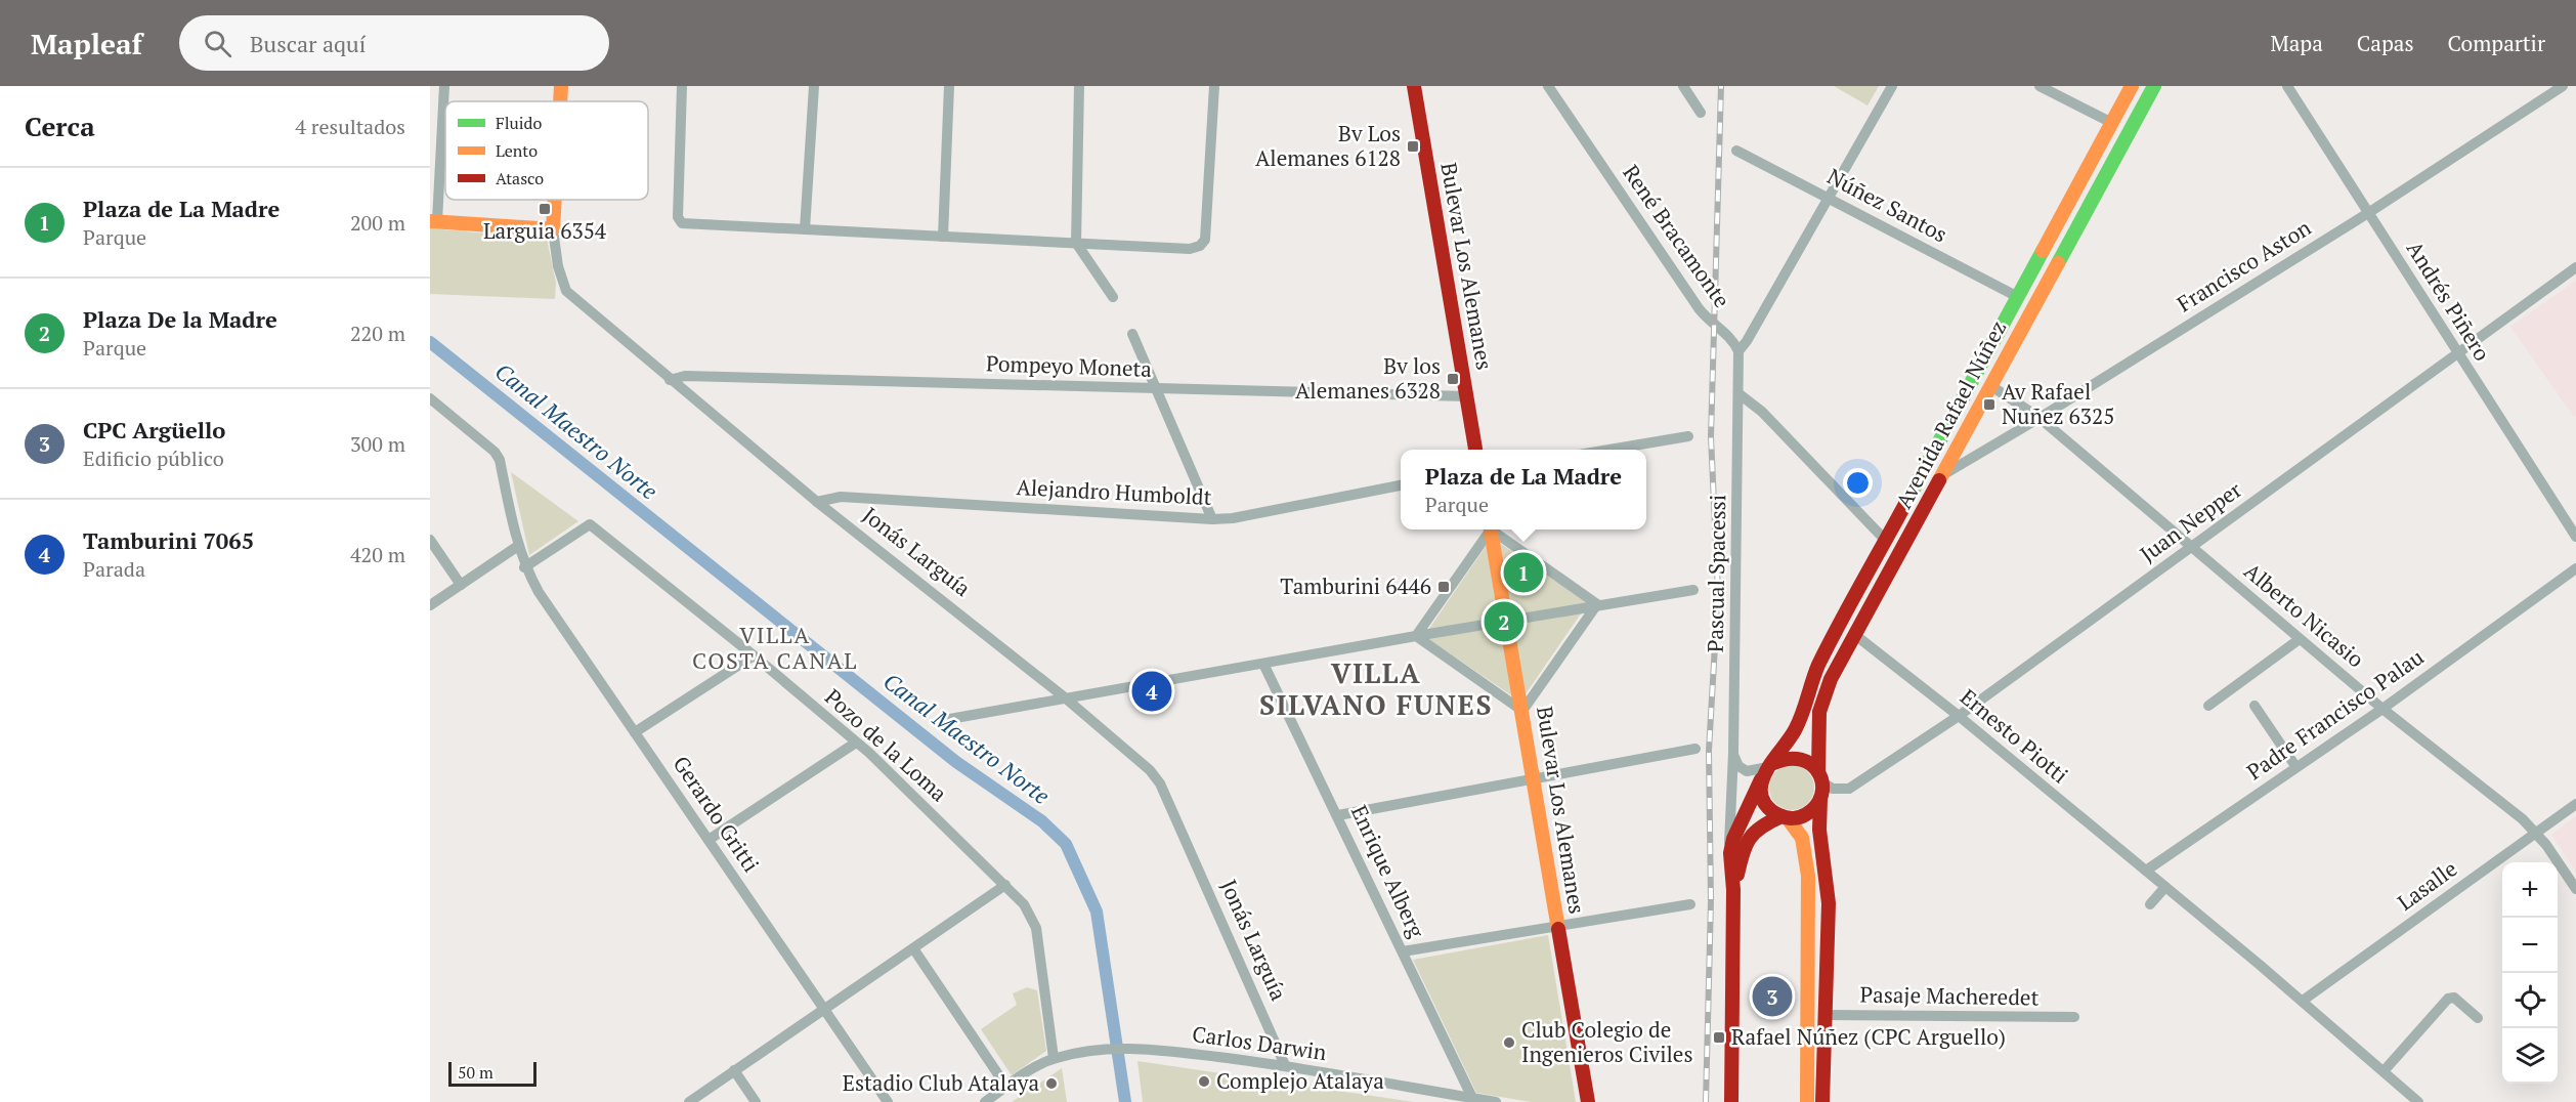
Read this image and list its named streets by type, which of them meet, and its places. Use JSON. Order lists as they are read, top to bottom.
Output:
{
  "streets": {
    "main road": ["Bulevar Los Alemanes", "Avenida Rafael Núñez", "Jonás Larguía"],
    "street": [
      "Núñez Santos",
      "René Bracamonte",
      "Francisco Aston",
      "Andrés Piñero",
      "Pompeyo Moneta",
      "Alejandro Humboldt",
      "Juan Nepper",
      "Pascual Spacessi",
      "Alberto Nicasio",
      "Padre Francisco Palau",
      "Ernesto Piotti",
      "Pozo de la Loma",
      "Gerardo Gritti",
      "Enrique Alberg",
      "Lasalle",
      "Pasaje Macheredet",
      "Carlos Darwin"
    ]
  },
  "crossings": [
    ["Núñez Santos", "Avenida Rafael Núñez"],
    ["Bulevar Los Alemanes", "Pompeyo Moneta"],
    ["Francisco Aston", "Andrés Piñero"],
    ["Francisco Aston", "Avenida Rafael Núñez"],
    ["Francisco Aston", "Alberto Nicasio"],
    ["Andrés Piñero", "Juan Nepper"],
    ["Pompeyo Moneta", "Jonás Larguía"],
    ["Avenida Rafael Núñez", "Juan Nepper"],
    ["Avenida Rafael Núñez", "Pascual Spacessi"],
    ["Avenida Rafael Núñez", "Alberto Nicasio"],
    ["Avenida Rafael Núñez", "Ernesto Piotti"],
    ["Alejandro Humboldt", "Jonás Larguía"],
    ["Juan Nepper", "Alberto Nicasio"],
    ["Juan Nepper", "Ernesto Piotti"],
    ["Jonás Larguía", "Carlos Darwin"],
    ["Alberto Nicasio", "Padre Francisco Palau"],
    ["Alberto Nicasio", "Lasalle"],
    ["Padre Francisco Palau", "Ernesto Piotti"],
    ["Pozo de la Loma", "Gerardo Gritti"],
    ["Pozo de la Loma", "Carlos Darwin"],
    ["Enrique Alberg", "Carlos Darwin"]
  ],
  "districts": ["VILLA COSTA CANAL", "VILLA SILVANO FUNES"],
  "water": ["Canal Maestro Norte"],
  "places": {
    "transit": [
      "Bv Los Alemanes 6128",
      "Larguia 6354",
      "Bv los Alemanes 6328",
      "Av Rafael Nuñez 6325",
      "Tamburini 6446",
      "Rafael Núñez (CPC Arguello)"
    ],
    "other": ["Club Colegio de Ingenieros Civiles", "Complejo Atalaya", "Estadio Club Atalaya"]
  },
  "legend": ["Fluido", "Lento", "Atasco"],
  "scale_bar": "50 m",
  "page": {
    "header": "Mapleaf",
    "search": "Buscar aquí",
    "nav": ["Mapa", "Capas", "Compartir"],
    "heading": ["Cerca", "4 resultados"],
    "list": [
      {
        "mark": "1",
        "name": "Plaza de La Madre",
        "note": "Parque",
        "value": "200 m"
      },
      {
        "mark": "2",
        "name": "Plaza De la Madre",
        "note": "Parque",
        "value": "220 m"
      },
      {
        "mark": "3",
        "name": "CPC Argüello",
        "note": "Edificio público",
        "value": "300 m"
      },
      {
        "mark": "4",
        "name": "Tamburini 7065",
        "note": "Parada",
        "value": "420 m"
      }
    ],
    "popup": ["Plaza de La Madre", "Parque"],
    "pins": [
      "1",
      "2",
      "4",
      "3"
    ],
    "map_buttons": ["+", "−"],
    "scale": "50 m"
  }
}
